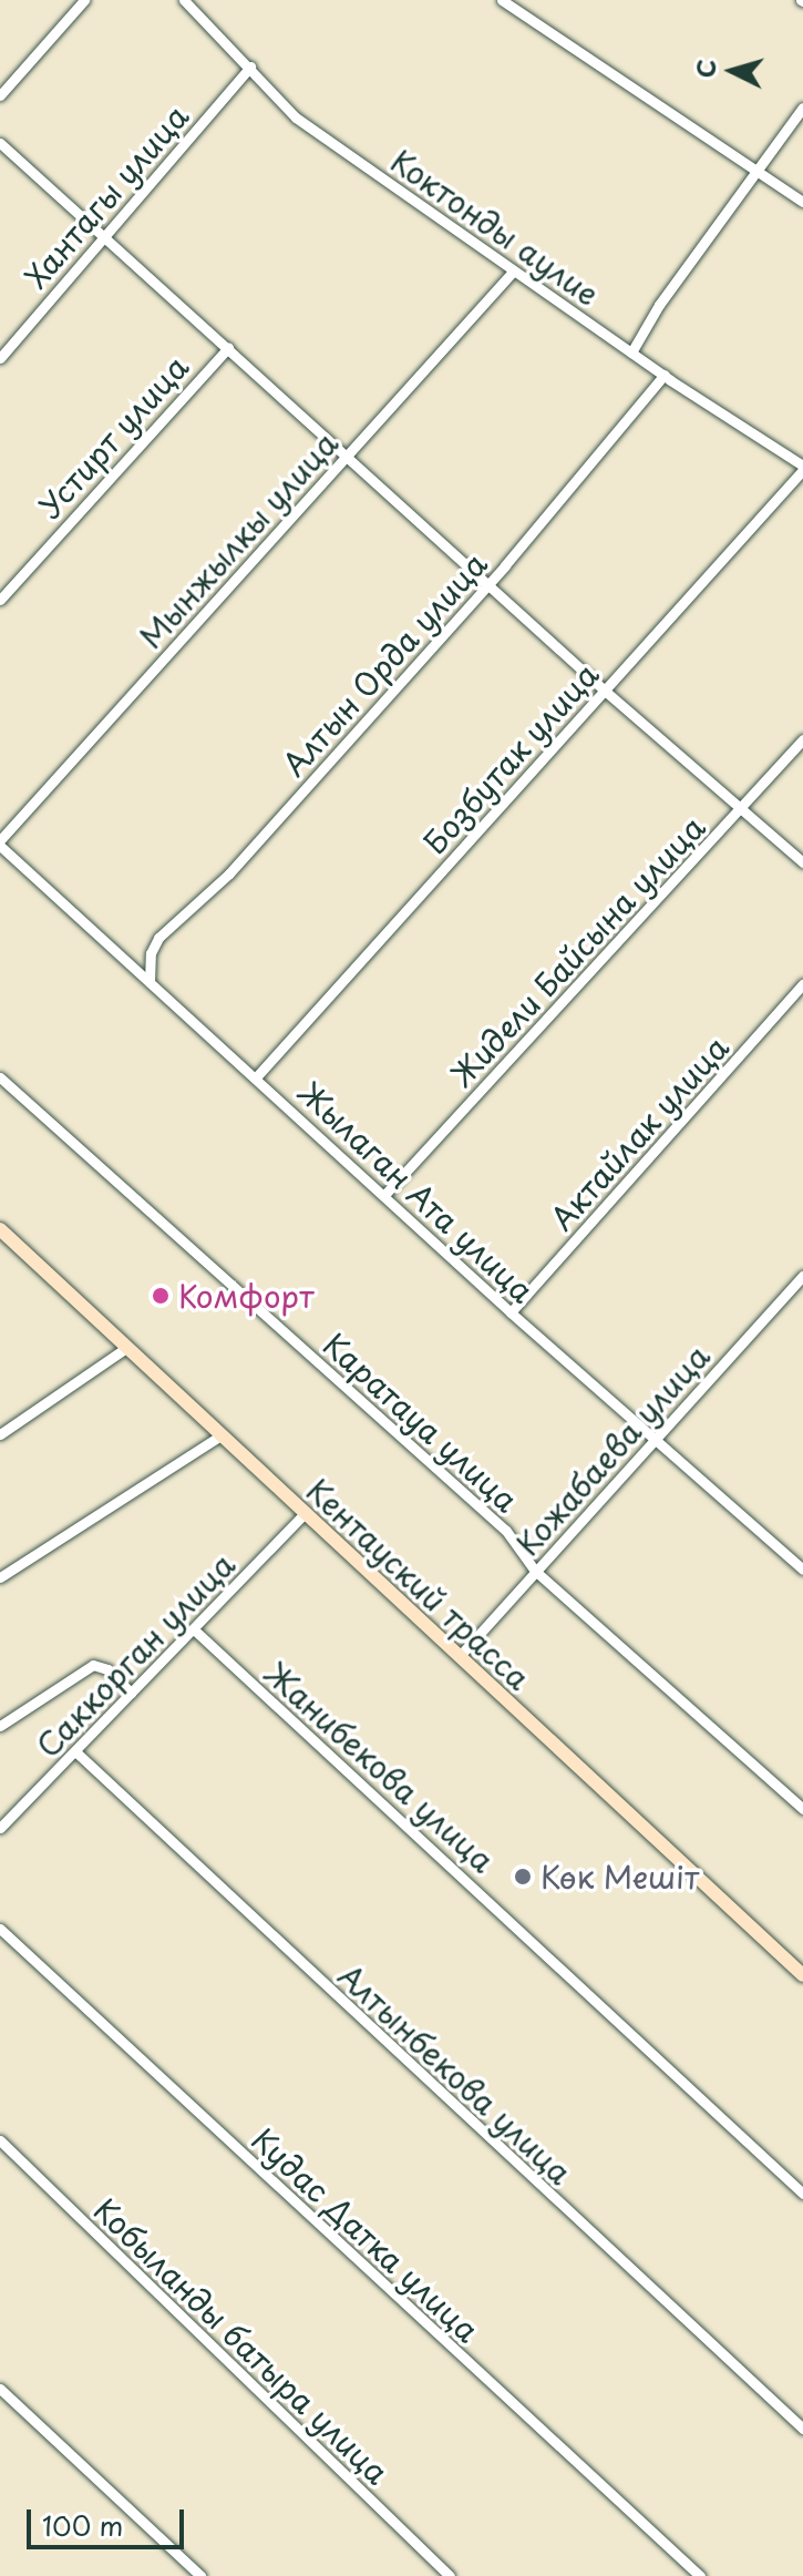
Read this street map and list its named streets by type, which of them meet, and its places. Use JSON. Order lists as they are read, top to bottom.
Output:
{
  "streets": {
    "main road": ["Кентауский трасса"],
    "street": [
      "Хантагы улица",
      "Коктонды аулие",
      "Устирт улица",
      "Мынжылкы улица",
      "Алтын Орда улица",
      "Бозбутак улица",
      "Жидели Байсына улица",
      "Актайлак улица",
      "Жылаган Ата улица",
      "Каратауа улица",
      "Кожабаева улица",
      "Саккорган улица",
      "Жанибекова улица",
      "Алтынбекова улица",
      "Кудас Датка улица",
      "Кобыланды батыра улица"
    ]
  },
  "crossings": [
    ["Хантагы улица", "Коктонды аулие"],
    ["Коктонды аулие", "Мынжылкы улица"],
    ["Коктонды аулие", "Алтын Орда улица"],
    ["Коктонды аулие", "Бозбутак улица"],
    ["Мынжылкы улица", "Жылаган Ата улица"],
    ["Алтын Орда улица", "Жылаган Ата улица"],
    ["Бозбутак улица", "Жылаган Ата улица"],
    ["Жидели Байсына улица", "Жылаган Ата улица"],
    ["Актайлак улица", "Жылаган Ата улица"],
    ["Жылаган Ата улица", "Кожабаева улица"],
    ["Каратауа улица", "Кожабаева улица"],
    ["Кожабаева улица", "Кентауский трасса"],
    ["Кентауский трасса", "Саккорган улица"],
    ["Саккорган улица", "Жанибекова улица"],
    ["Саккорган улица", "Алтынбекова улица"]
  ],
  "places": ["Комфорт", "Көк Мешіт"],
  "scale_bar": "100 m",
  "north": "left"
}
